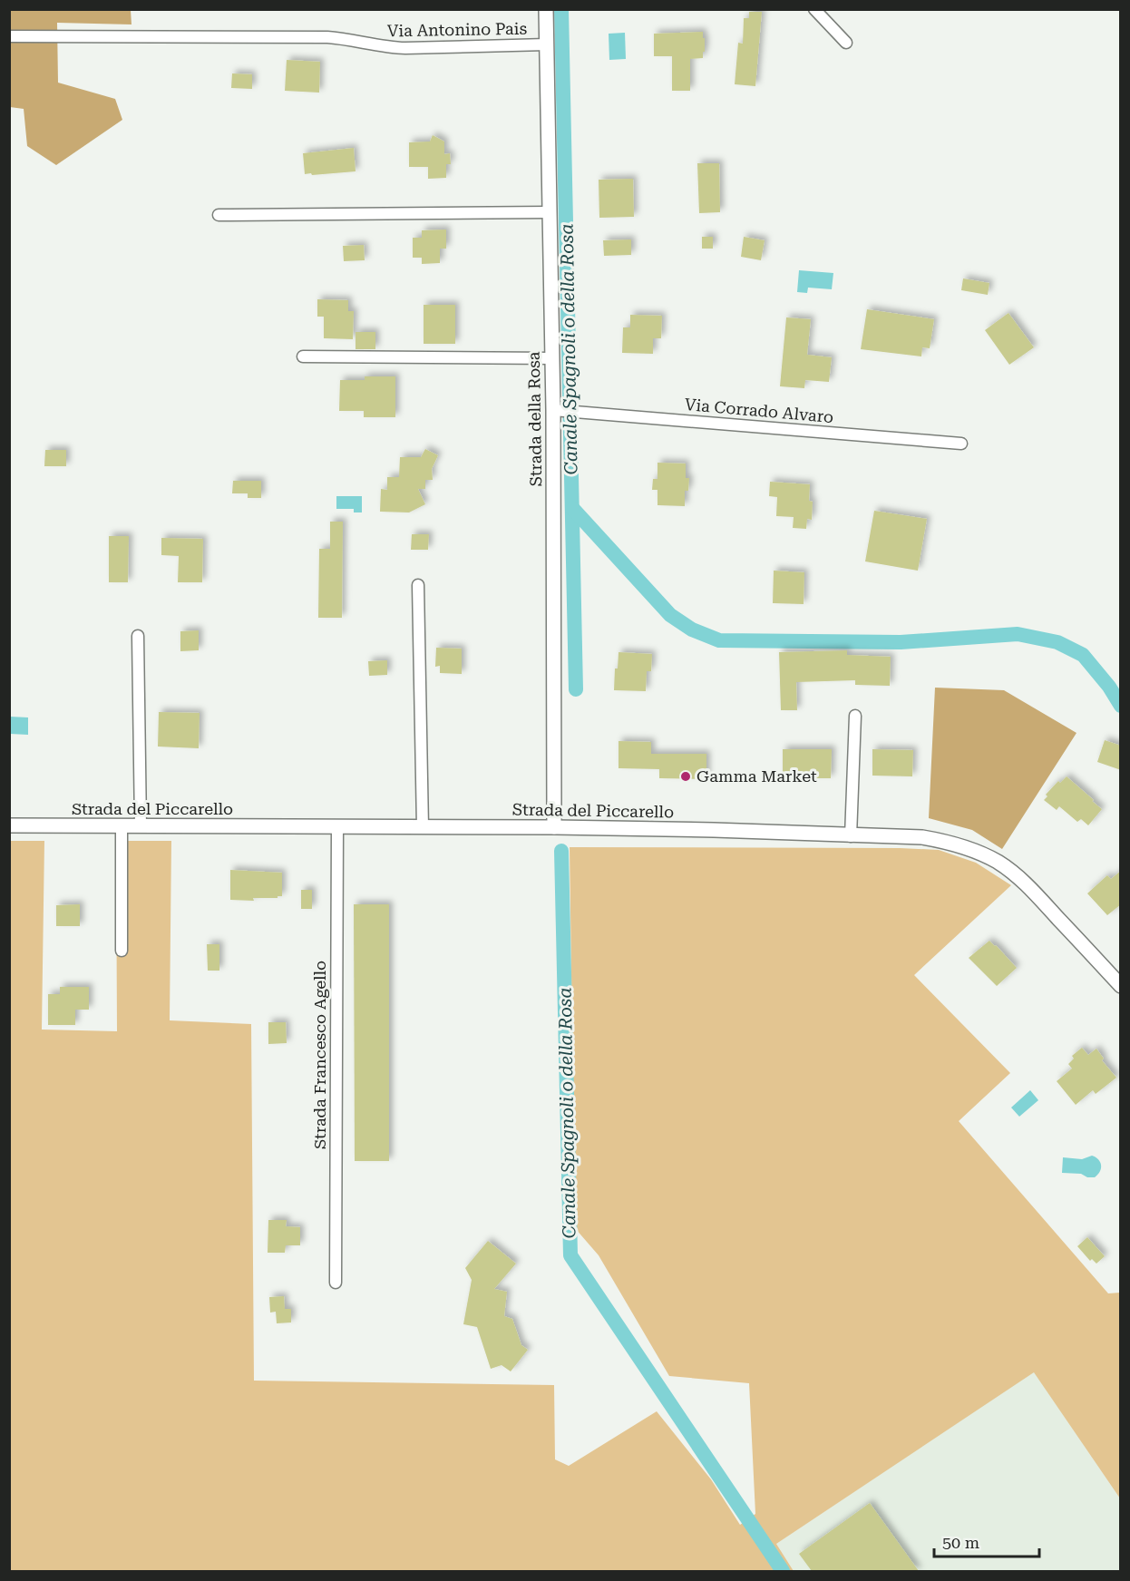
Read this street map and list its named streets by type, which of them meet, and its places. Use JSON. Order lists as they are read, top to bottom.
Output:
{
  "streets": {
    "street": [
      "Via Antonino Pais",
      "Via Corrado Alvaro",
      "Strada della Rosa",
      "Strada del Piccarello",
      "Strada Francesco Agello"
    ]
  },
  "crossings": [
    ["Via Antonino Pais", "Strada della Rosa"],
    ["Via Corrado Alvaro", "Strada della Rosa"],
    ["Strada della Rosa", "Strada del Piccarello"],
    ["Strada del Piccarello", "Strada Francesco Agello"]
  ],
  "water": ["Canale Spagnoli o della Rosa"],
  "places": ["Gamma Market"],
  "scale_bar": "50 m"
}
